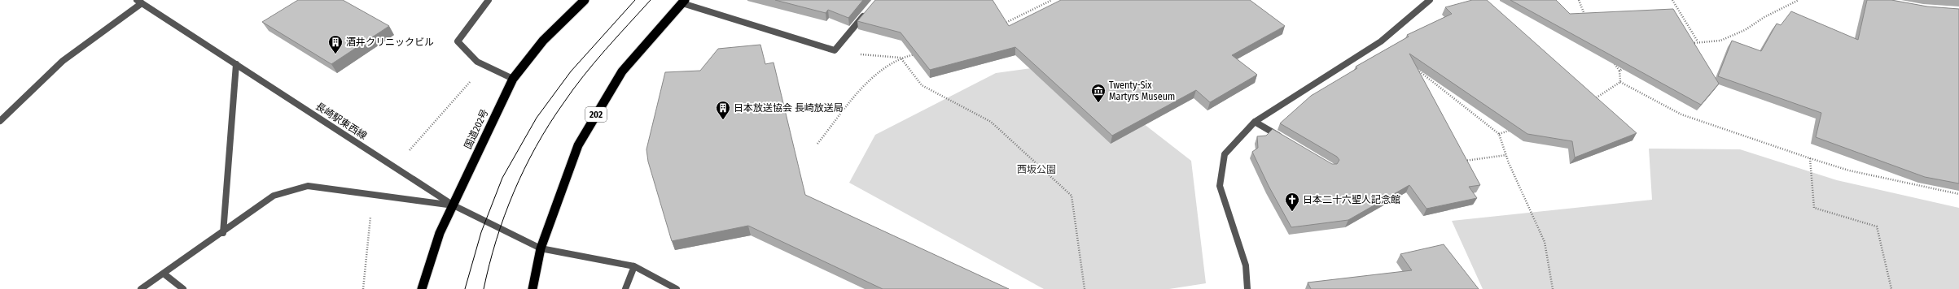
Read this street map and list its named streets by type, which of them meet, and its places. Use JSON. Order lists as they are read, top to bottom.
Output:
{
  "streets": {
    "highway": ["202", "国道202号"],
    "street": ["長崎駅東西線"]
  },
  "crossings": [
    ["202", "長崎駅東西線"],
    ["長崎駅東西線", "国道202号"]
  ],
  "parks": ["西坂公園"],
  "places": {
    "building": ["酒井クリニックビル", "日本放送協会 長崎放送局"],
    "museum": ["Twenty-Six Martyrs Museum"],
    "church": ["日本二十六聖人記念館"]
  }
}
